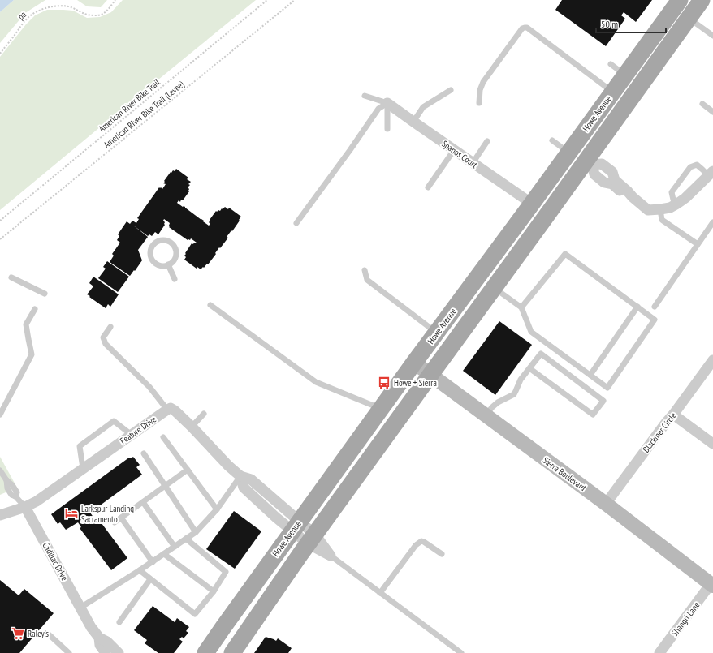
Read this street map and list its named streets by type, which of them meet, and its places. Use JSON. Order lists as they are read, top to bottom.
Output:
{
  "streets": {
    "main road": ["Howe Avenue"],
    "street": [
      "Spanos Court",
      "Feature Drive",
      "Blackmer Circle",
      "Sierra Boulevard",
      "Cadillac Drive",
      "Shangri Lane"
    ],
    "path": ["pa", "American River Bike Trail", "American River Bike Trail (Levee)"]
  },
  "crossings": [
    ["Howe Avenue", "Spanos Court"],
    ["Howe Avenue", "Sierra Boulevard"],
    ["Feature Drive", "Cadillac Drive"],
    ["Blackmer Circle", "Sierra Boulevard"],
    ["Sierra Boulevard", "Shangri Lane"]
  ],
  "places": {
    "bus stop": ["Howe + Sierra"],
    "hotel": ["Larkspur Landing Sacramento"],
    "supermarket": ["Raley's"]
  },
  "scale_bar": "50 m"
}
